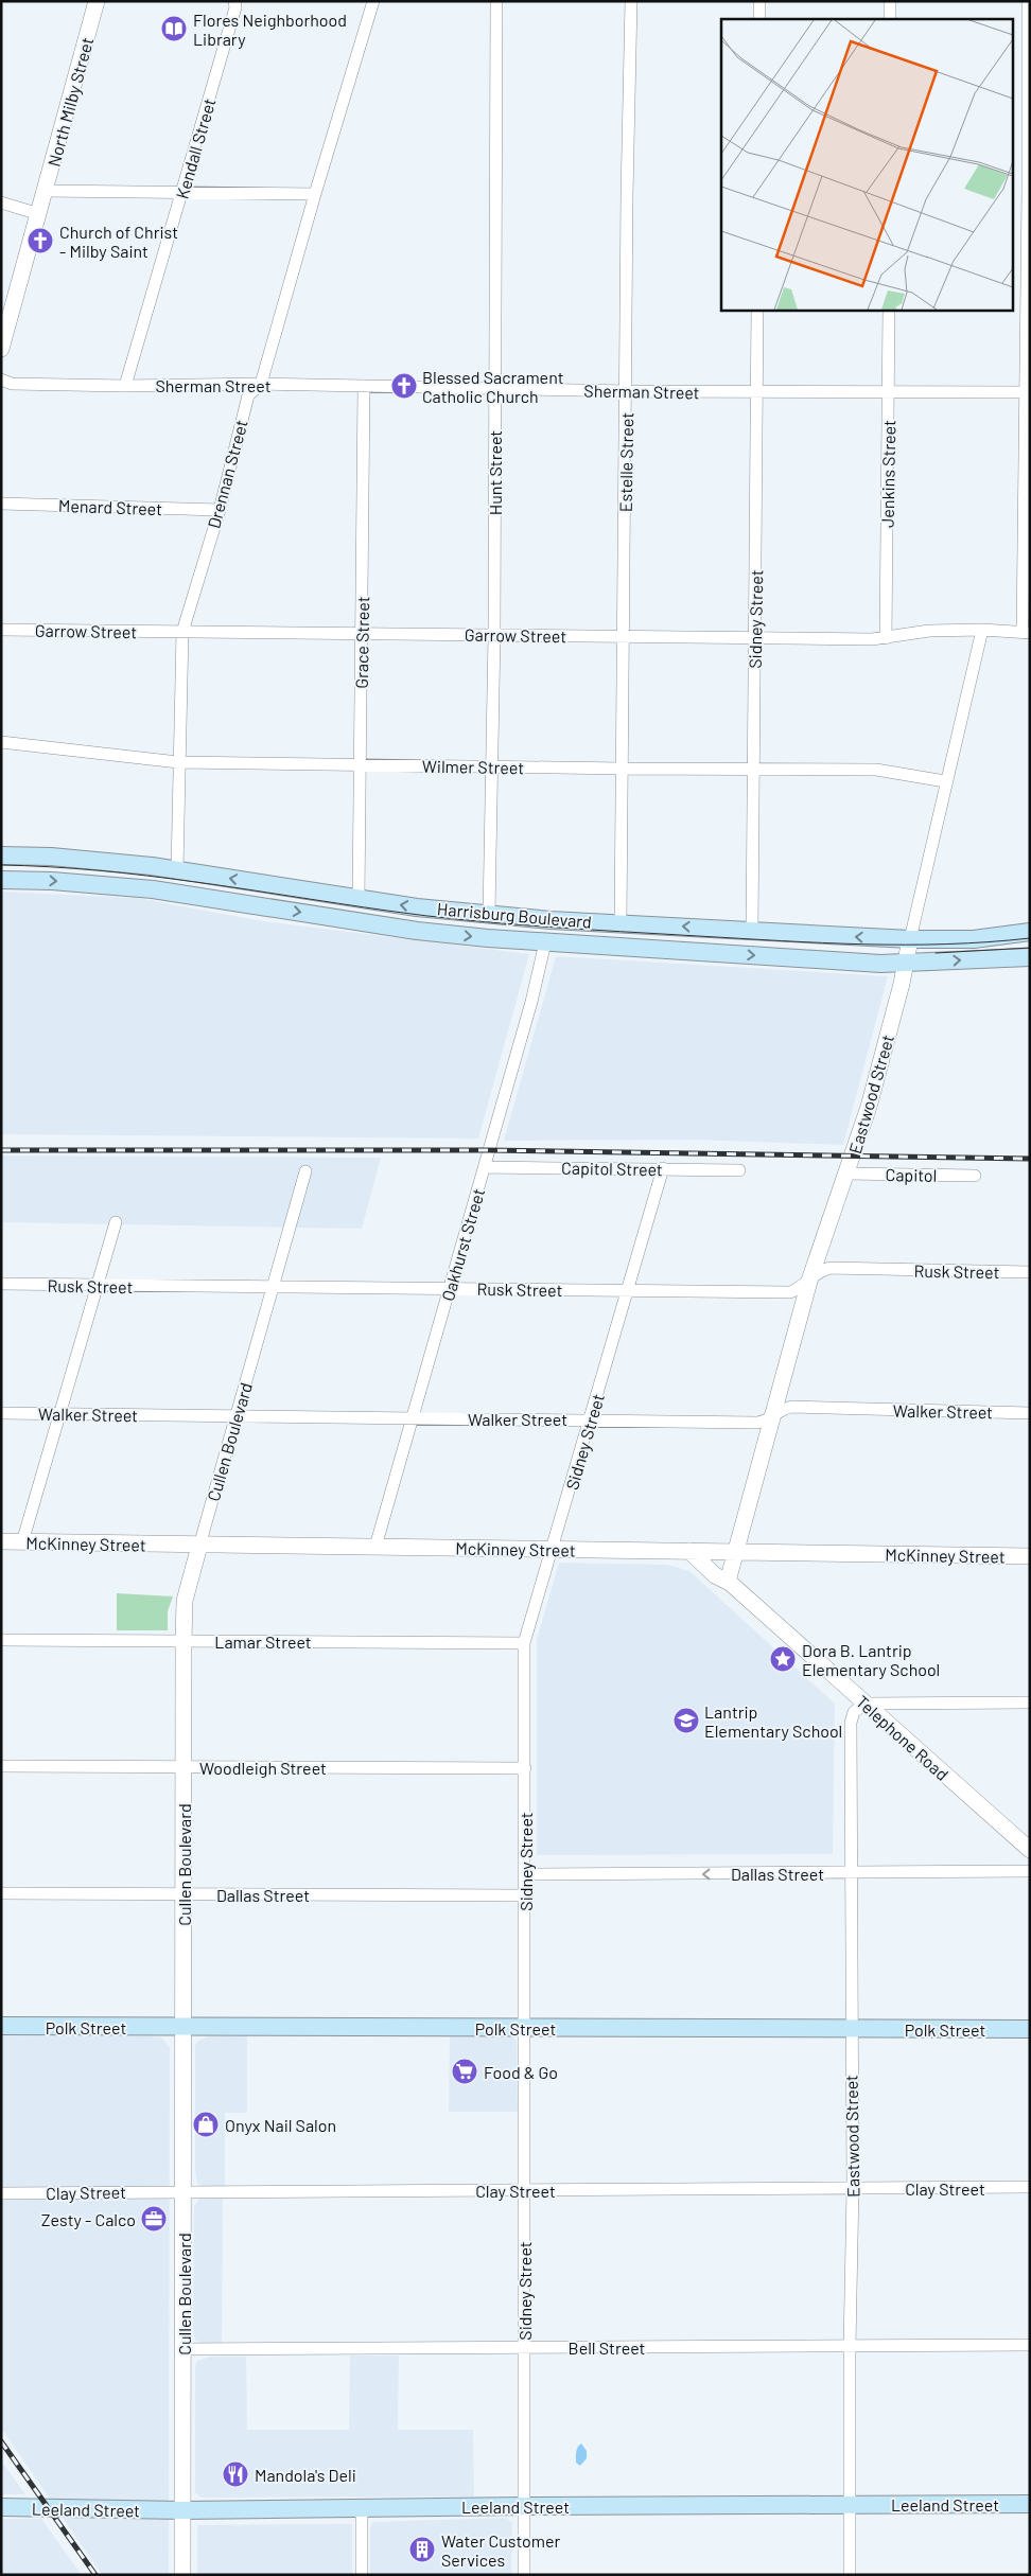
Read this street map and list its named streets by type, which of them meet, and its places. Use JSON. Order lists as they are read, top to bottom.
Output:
{
  "streets": {
    "main road": ["Harrisburg Boulevard", "Polk Street", "Leeland Street"],
    "street": [
      "North Milby Street",
      "Kendall Street",
      "Sherman Street",
      "Estelle Street",
      "Hunt Street",
      "Drennan Street",
      "Jenkins Street",
      "Menard Street",
      "Sidney Street",
      "Garrow Street",
      "Grace Street",
      "Wilmer Street",
      "Eastwood Street",
      "Capitol Street",
      "Capitol",
      "Oakhurst Street",
      "Rusk Street",
      "Walker Street",
      "Cullen Boulevard",
      "McKinney Street",
      "Lamar Street",
      "Telephone Road",
      "Woodleigh Street",
      "Dallas Street",
      "Clay Street",
      "Bell Street"
    ]
  },
  "crossings": [
    ["Kendall Street", "Sherman Street"],
    ["Sherman Street", "Estelle Street"],
    ["Sherman Street", "Hunt Street"],
    ["Sherman Street", "Drennan Street"],
    ["Sherman Street", "Jenkins Street"],
    ["Sherman Street", "Sidney Street"],
    ["Sherman Street", "Grace Street"],
    ["Estelle Street", "Garrow Street"],
    ["Estelle Street", "Wilmer Street"],
    ["Estelle Street", "Harrisburg Boulevard"],
    ["Hunt Street", "Garrow Street"],
    ["Hunt Street", "Wilmer Street"],
    ["Hunt Street", "Harrisburg Boulevard"],
    ["Drennan Street", "Menard Street"],
    ["Drennan Street", "Garrow Street"],
    ["Drennan Street", "Wilmer Street"],
    ["Drennan Street", "Harrisburg Boulevard"],
    ["Jenkins Street", "Garrow Street"],
    ["Sidney Street", "Garrow Street"],
    ["Sidney Street", "Wilmer Street"],
    ["Sidney Street", "Harrisburg Boulevard"],
    ["Sidney Street", "Capitol Street"],
    ["Sidney Street", "Rusk Street"],
    ["Sidney Street", "Walker Street"],
    ["Sidney Street", "McKinney Street"],
    ["Sidney Street", "Lamar Street"],
    ["Sidney Street", "Woodleigh Street"],
    ["Sidney Street", "Dallas Street"],
    ["Sidney Street", "Polk Street"],
    ["Sidney Street", "Clay Street"],
    ["Sidney Street", "Bell Street"],
    ["Sidney Street", "Leeland Street"],
    ["Garrow Street", "Grace Street"],
    ["Garrow Street", "Eastwood Street"],
    ["Grace Street", "Wilmer Street"],
    ["Grace Street", "Harrisburg Boulevard"],
    ["Wilmer Street", "Eastwood Street"],
    ["Harrisburg Boulevard", "Eastwood Street"],
    ["Harrisburg Boulevard", "Oakhurst Street"],
    ["Eastwood Street", "Capitol"],
    ["Eastwood Street", "Rusk Street"],
    ["Eastwood Street", "Walker Street"],
    ["Eastwood Street", "McKinney Street"],
    ["Eastwood Street", "Telephone Road"],
    ["Eastwood Street", "Dallas Street"],
    ["Eastwood Street", "Polk Street"],
    ["Eastwood Street", "Clay Street"],
    ["Eastwood Street", "Bell Street"],
    ["Eastwood Street", "Leeland Street"],
    ["Capitol Street", "Oakhurst Street"],
    ["Oakhurst Street", "Rusk Street"],
    ["Oakhurst Street", "Walker Street"],
    ["Oakhurst Street", "McKinney Street"],
    ["Rusk Street", "Cullen Boulevard"],
    ["Walker Street", "Cullen Boulevard"],
    ["Cullen Boulevard", "McKinney Street"],
    ["Cullen Boulevard", "Lamar Street"],
    ["Cullen Boulevard", "Woodleigh Street"],
    ["Cullen Boulevard", "Dallas Street"],
    ["Cullen Boulevard", "Polk Street"],
    ["Cullen Boulevard", "Clay Street"],
    ["Cullen Boulevard", "Bell Street"],
    ["Cullen Boulevard", "Leeland Street"],
    ["McKinney Street", "Telephone Road"]
  ],
  "places": {
    "library": ["Flores Neighborhood Library"],
    "church": ["Church of Christ - Milby Saint", "Blessed Sacrament Catholic Church"],
    "place": ["Dora B. Lantrip Elementary School"],
    "school or university": ["Lantrip Elementary School"],
    "supermarket": ["Food & Go"],
    "shop": ["Onyx Nail Salon"],
    "office": ["Zesty - Calco"],
    "restaurant": ["Mandola's Deli"],
    "building": ["Water Customer Services"]
  }
}
